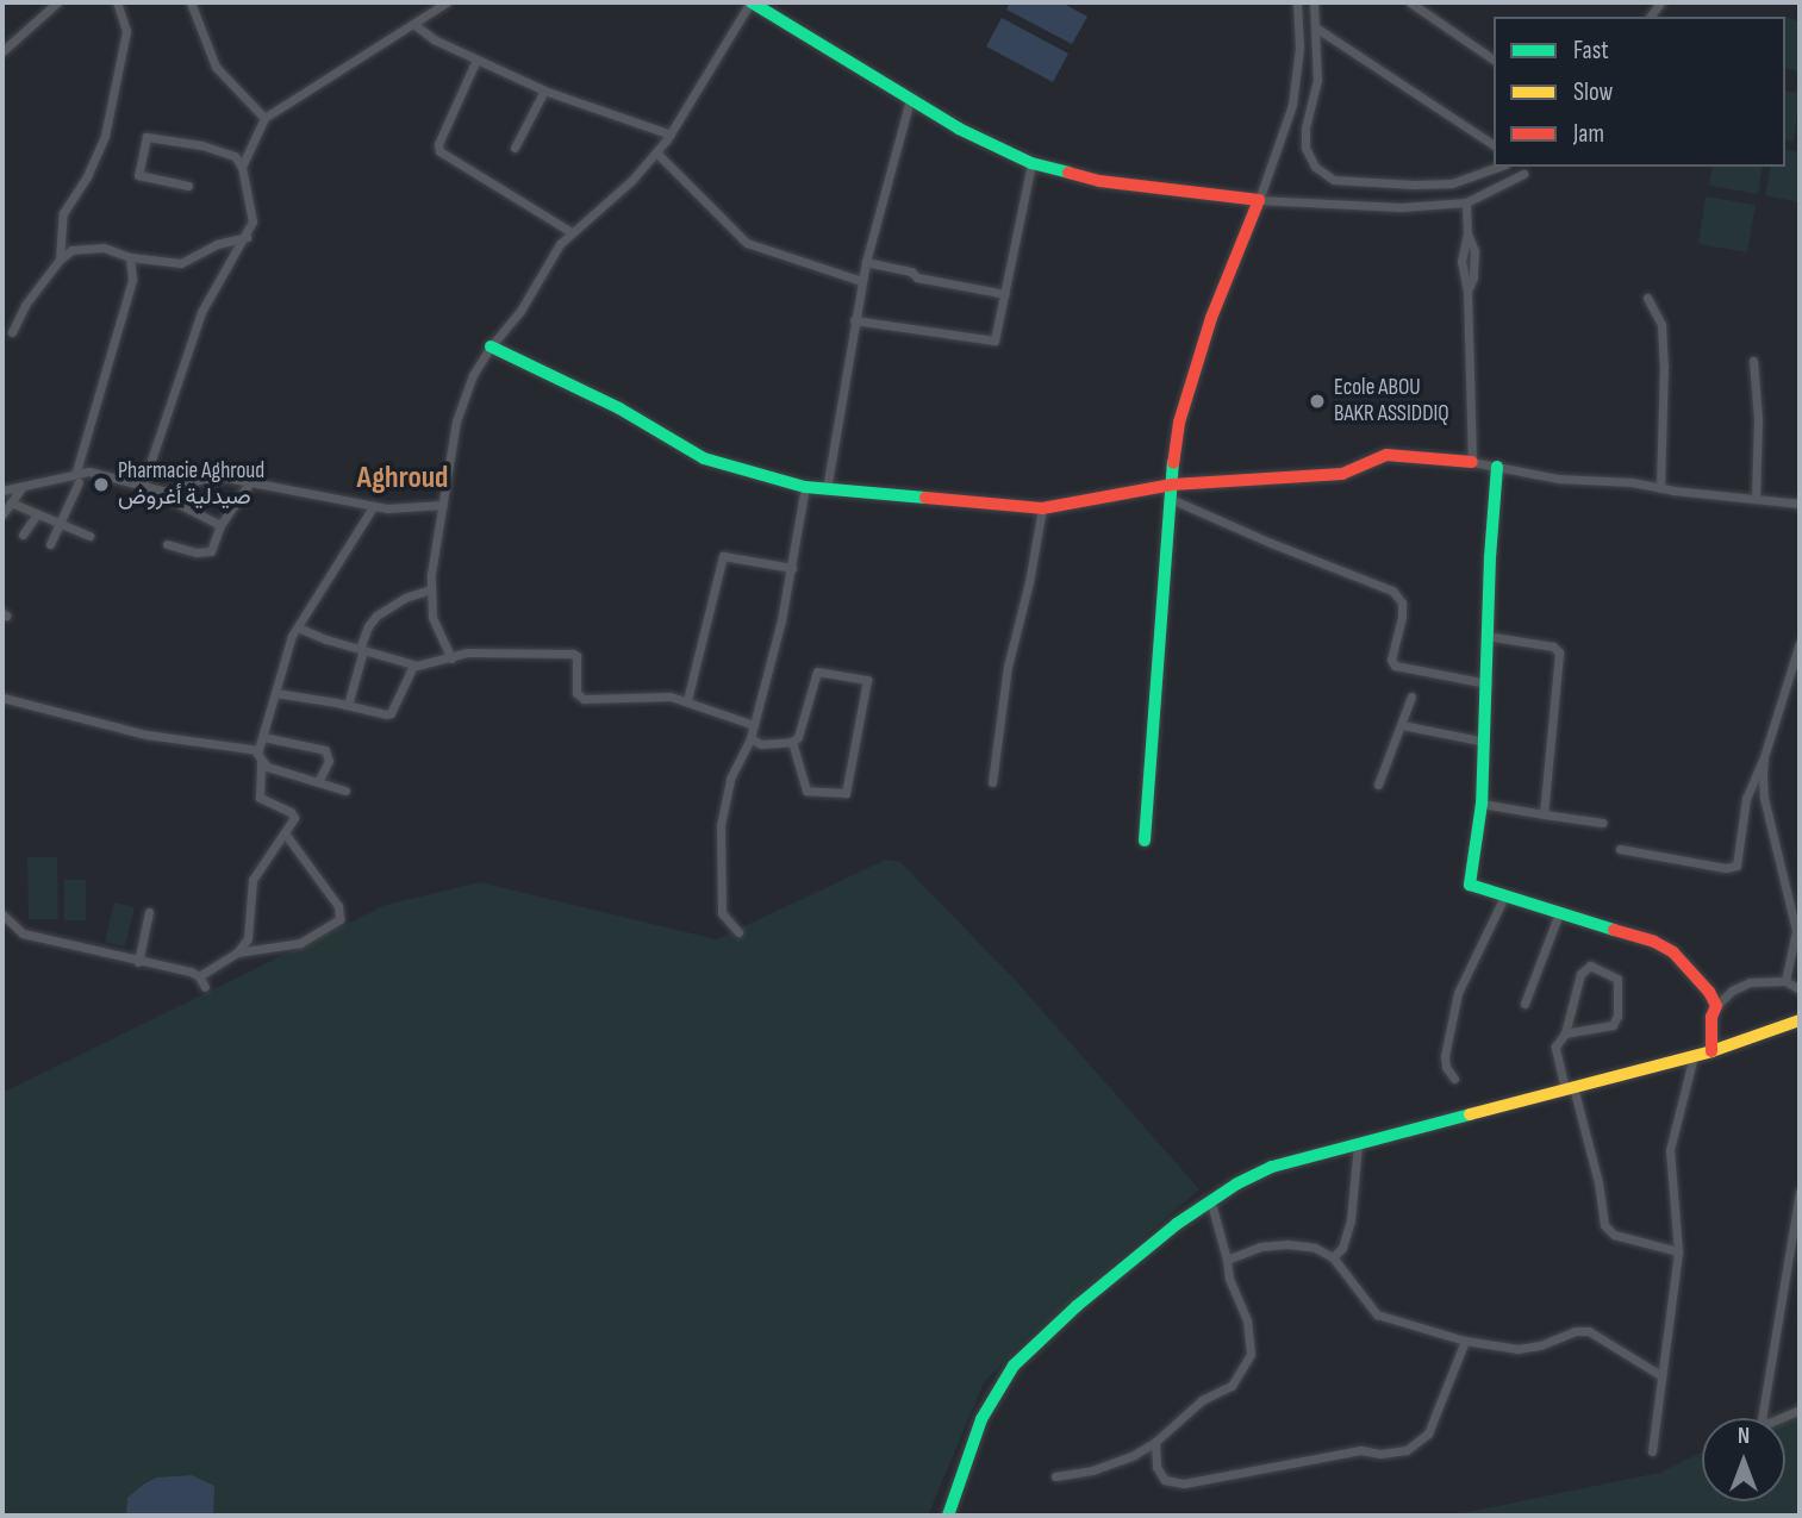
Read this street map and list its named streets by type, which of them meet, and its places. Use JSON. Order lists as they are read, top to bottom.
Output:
{
  "districts": ["Aghroud"],
  "places": ["Ecole ABOU BAKR ASSIDDIQ", "Pharmacie Aghroud صيدلية أغروض"],
  "legend": ["Fast", "Slow", "Jam"],
  "north": "top"
}
